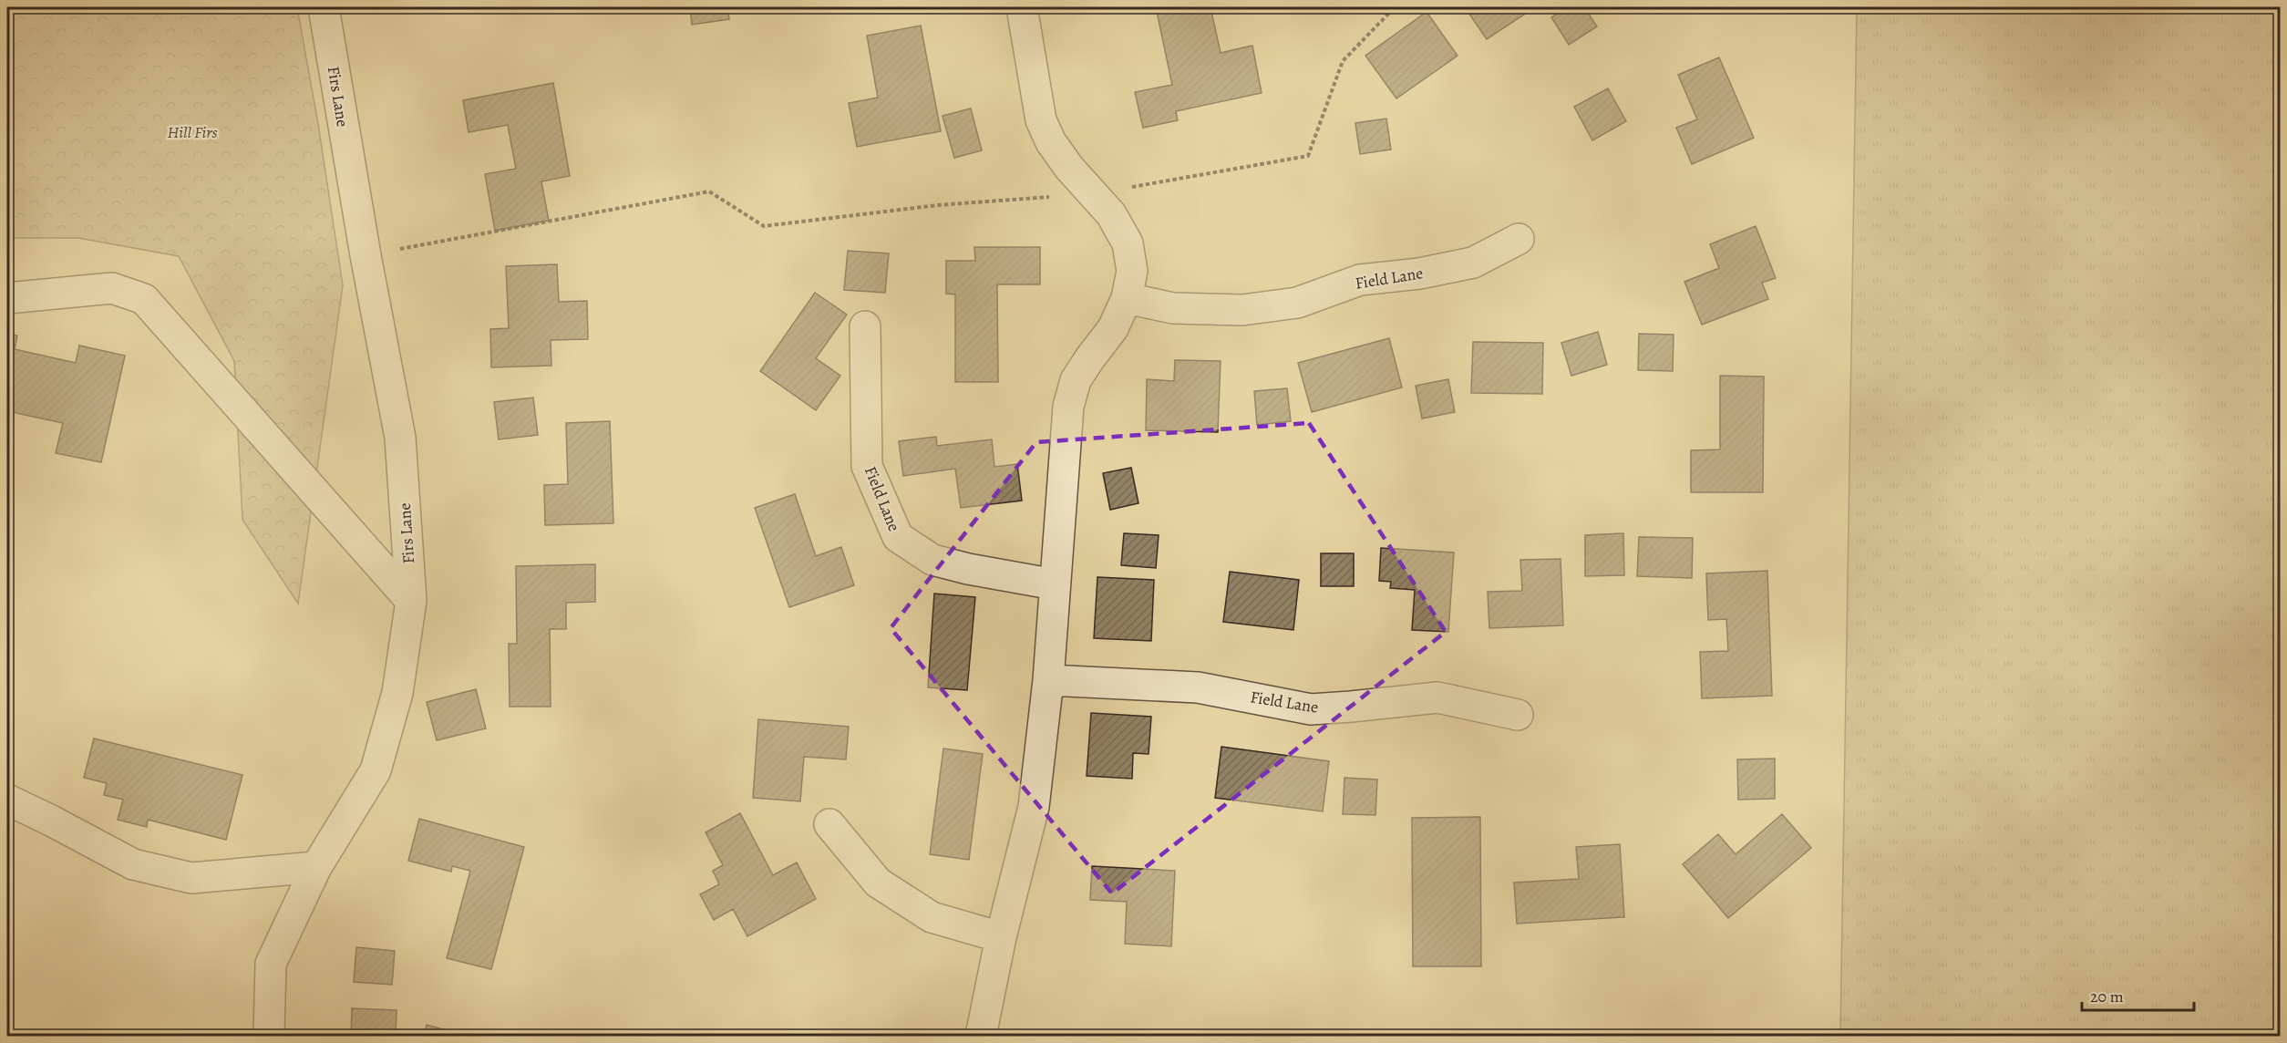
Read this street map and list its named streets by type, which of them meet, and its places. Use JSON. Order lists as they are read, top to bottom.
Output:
{
  "streets": {
    "street": ["Firs Lane", "Field Lane"]
  },
  "parks": ["Hill Firs"],
  "scale_bar": "20 m"
}
